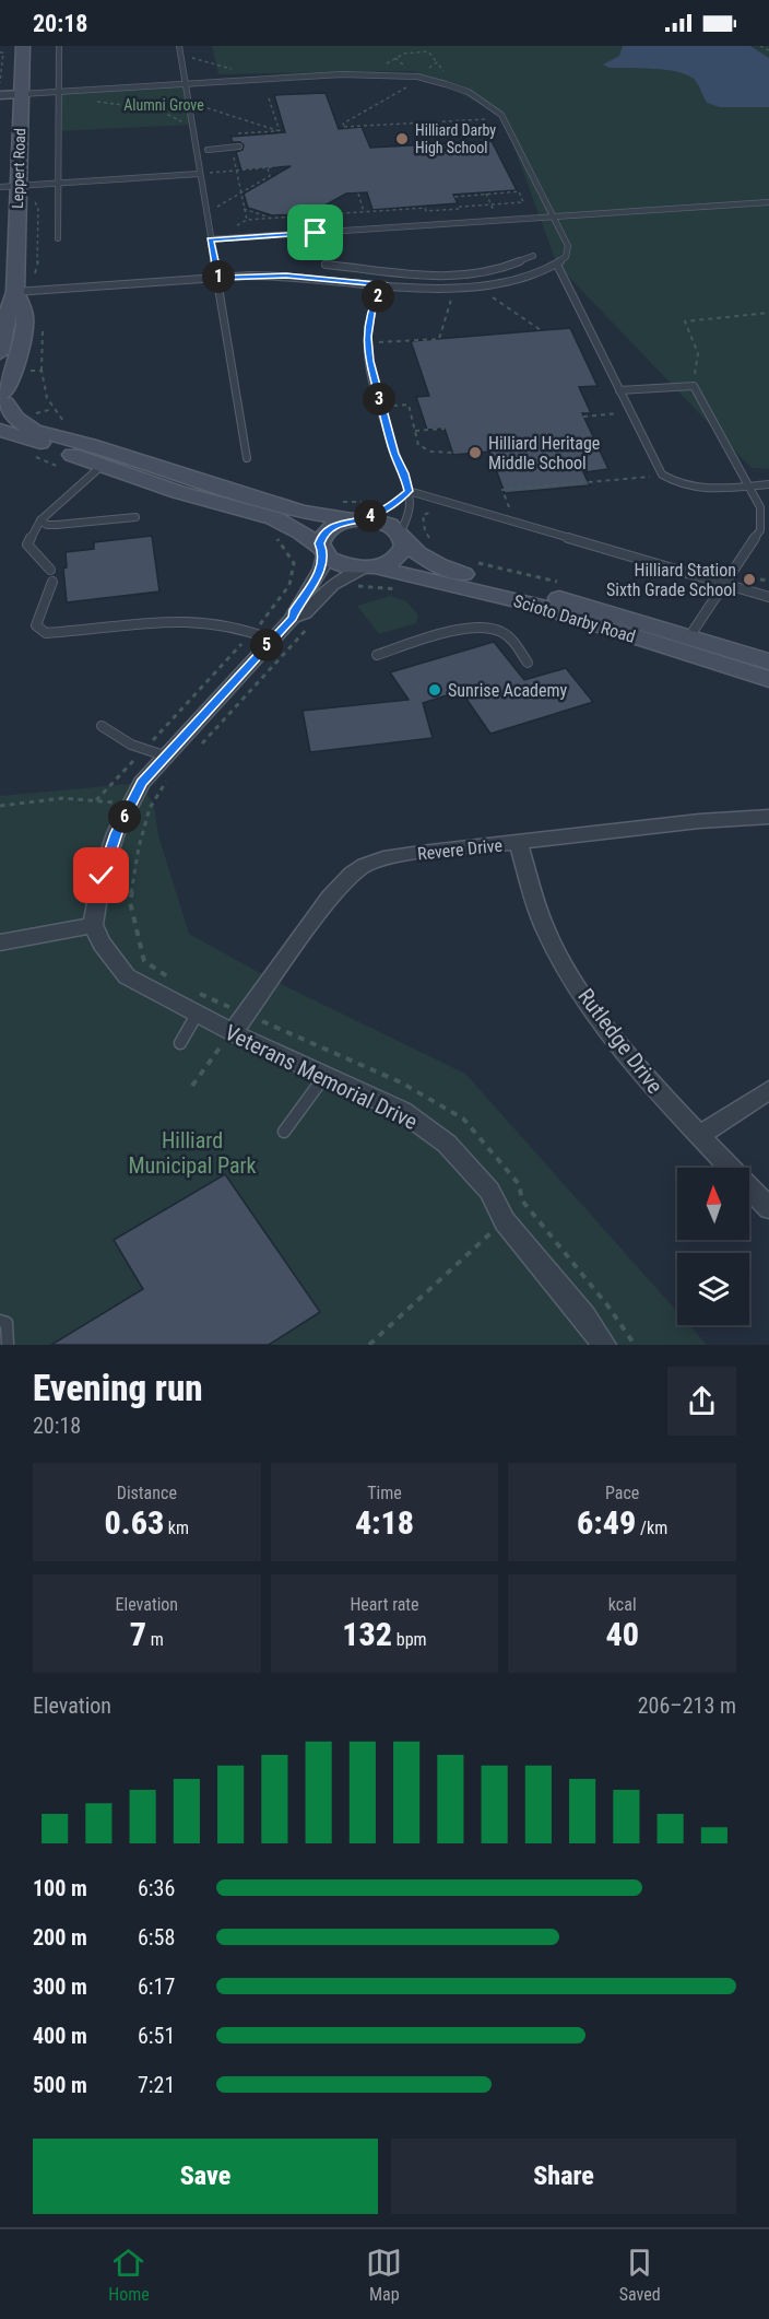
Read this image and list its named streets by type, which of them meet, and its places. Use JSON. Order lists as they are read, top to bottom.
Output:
{
  "streets": {
    "main road": ["Leppert Road", "Scioto Darby Road"],
    "street": ["Revere Drive", "Rutledge Drive", "Veterans Memorial Drive"]
  },
  "crossings": [
    ["Revere Drive", "Rutledge Drive"],
    ["Revere Drive", "Veterans Memorial Drive"]
  ],
  "parks": ["Alumni Grove", "Hilliard Municipal Park"],
  "places": [
    "Hilliard Darby High School",
    "Hilliard Heritage Middle School",
    "Hilliard Station Sixth Grade School",
    "Sunrise Academy"
  ],
  "north": "top",
  "page": {
    "status": "20:18",
    "pins": [
      "1",
      "2",
      "3",
      "4",
      "5",
      "6"
    ],
    "heading": ["Evening run", "20:18"],
    "stats": [
      ["Distance", "0.63 km"],
      ["Time", "4:18"],
      ["Pace", "6:49 /km"],
      ["Elevation", "7 m"],
      ["Heart rate", "132 bpm"],
      ["kcal", "40"]
    ],
    "chart": ["Elevation", "206–213 m"],
    "list": [
      {
        "name": "100 m",
        "note": "6:36"
      },
      {
        "name": "200 m",
        "note": "6:58"
      },
      {
        "name": "300 m",
        "note": "6:17"
      },
      {
        "name": "400 m",
        "note": "6:51"
      },
      {
        "name": "500 m",
        "note": "7:21"
      }
    ],
    "buttons": ["Save", "Share"],
    "tabs": ["Home", "Map", "Saved"]
  }
}
